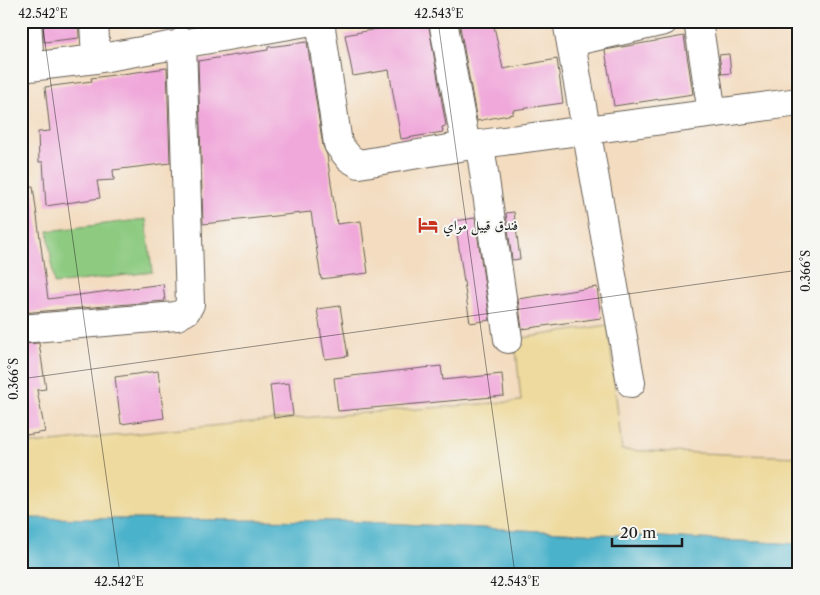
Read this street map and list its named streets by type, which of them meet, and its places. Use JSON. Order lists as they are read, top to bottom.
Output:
{
  "places": {
    "hotel": ["فندق قييل مواي"]
  },
  "scale_bar": "20 m",
  "coordinates": ["42.542°E", "42.543°E", "0.366°S"]
}
